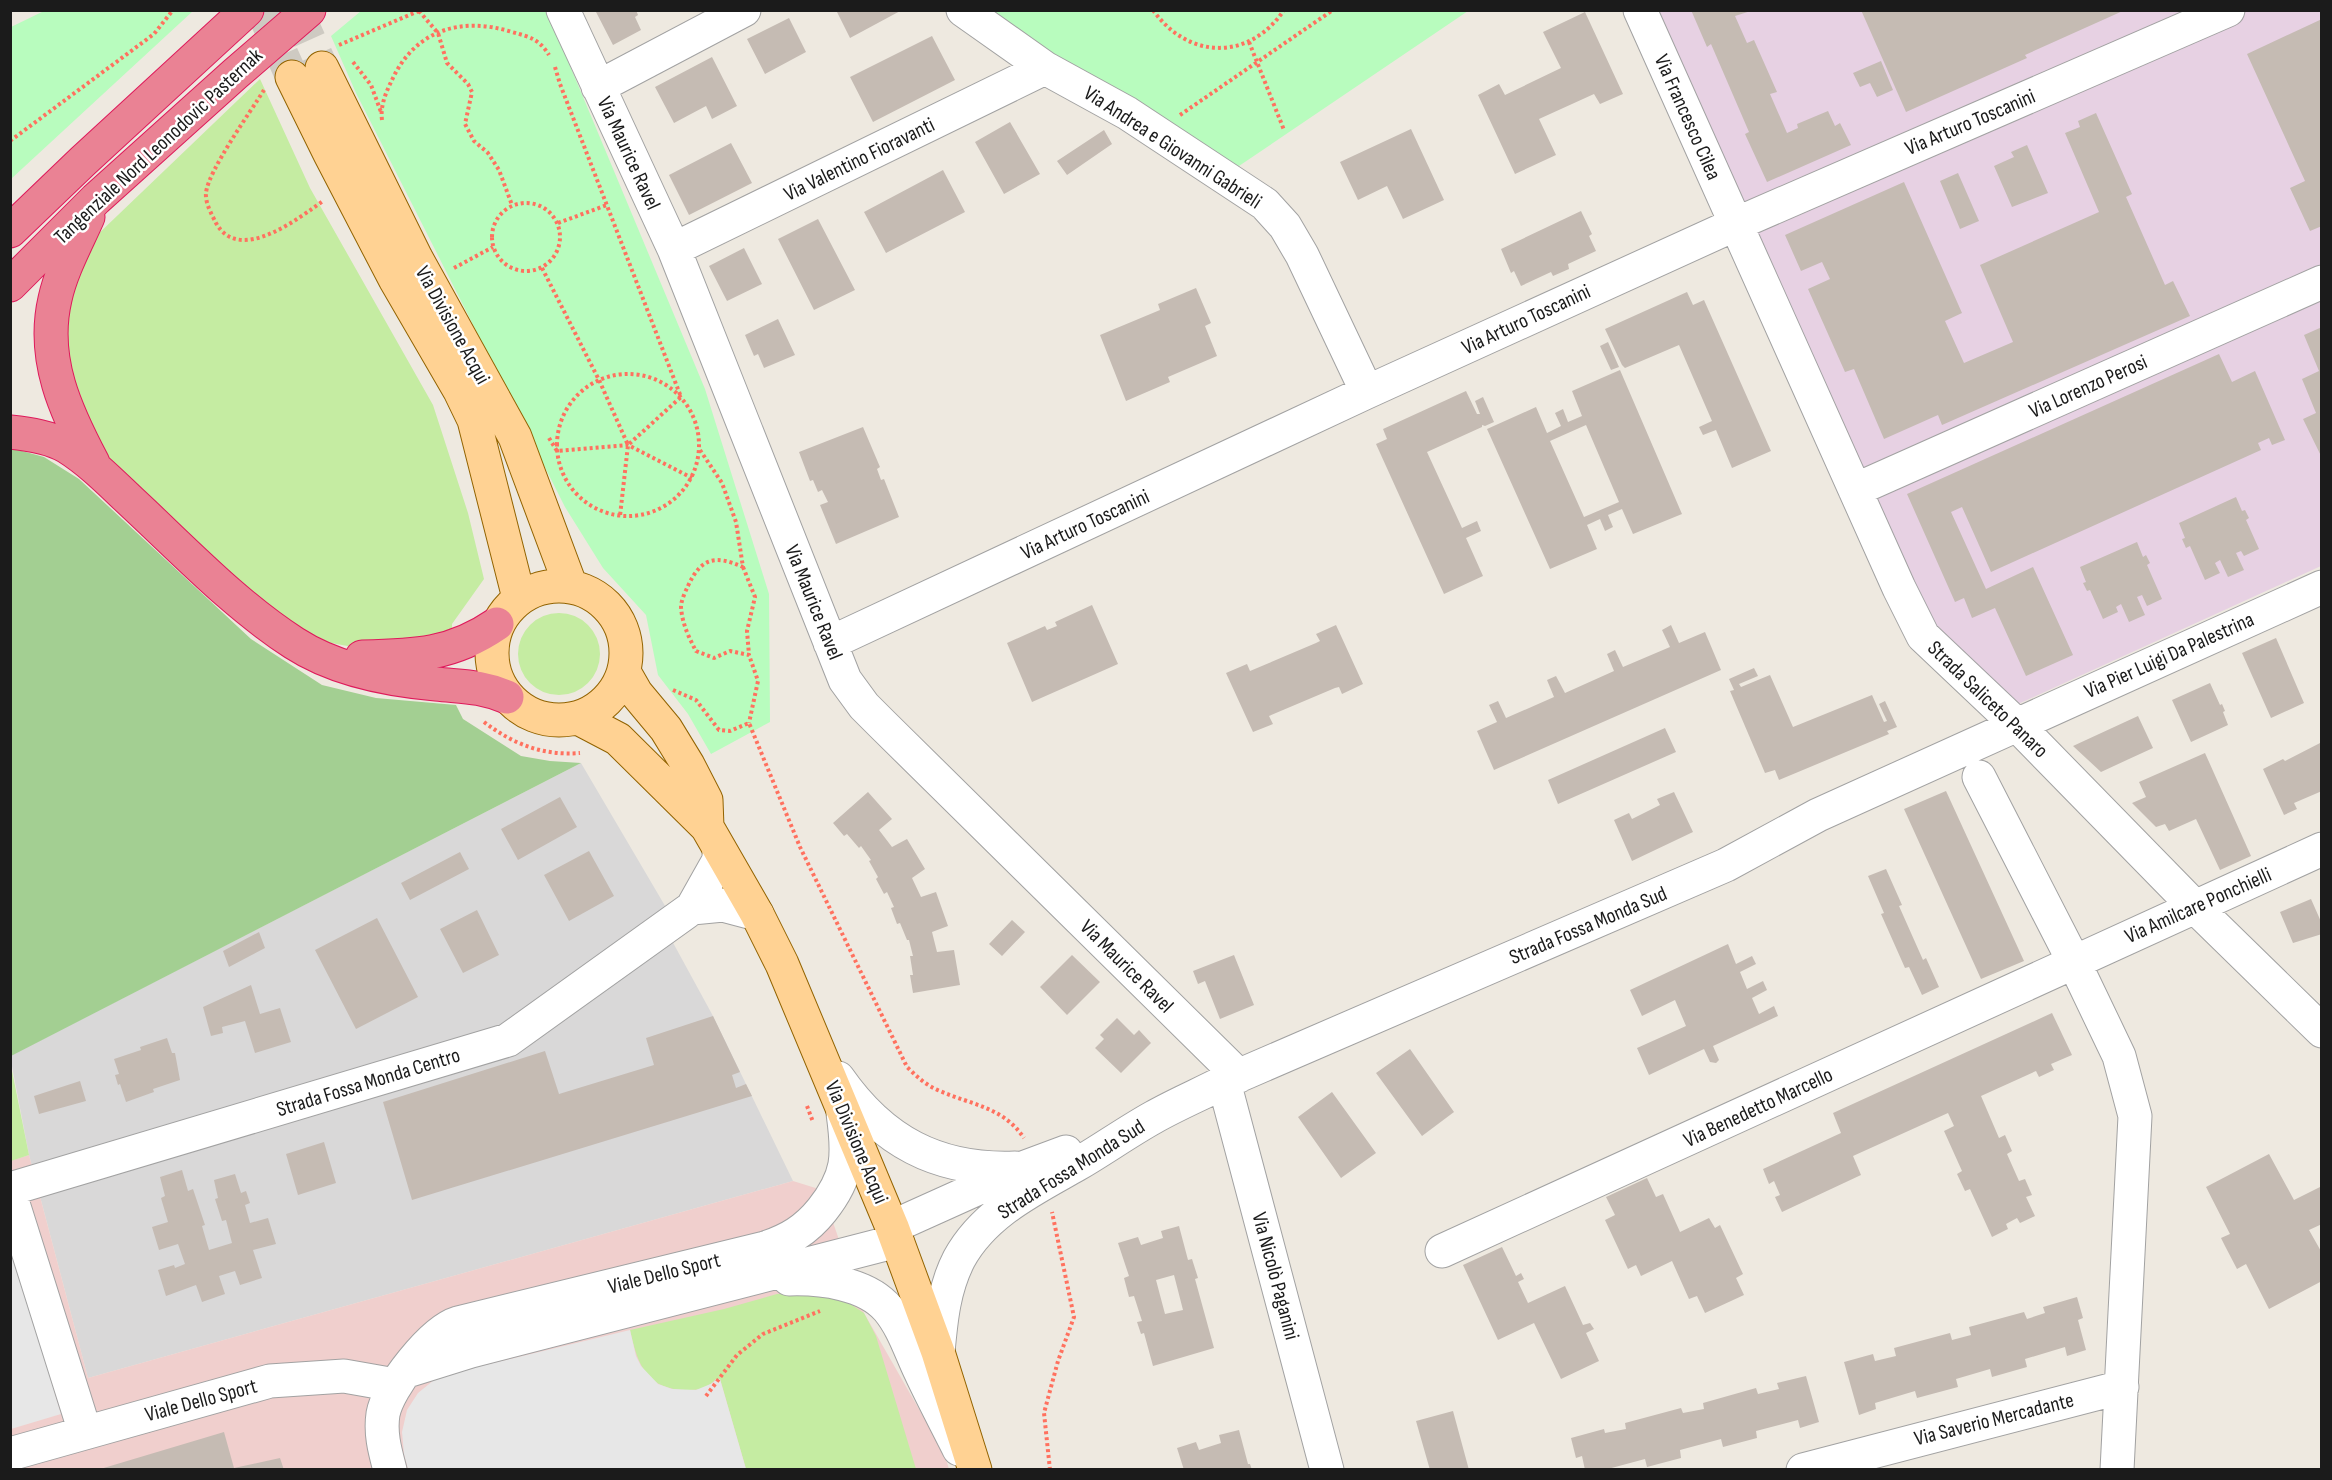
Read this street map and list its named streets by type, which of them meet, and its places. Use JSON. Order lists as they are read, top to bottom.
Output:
{
  "streets": {
    "highway": ["Tangenziale Nord Leonodovic Pasternak"],
    "main road": ["Via Divisione Acqui"],
    "street": [
      "Via Francesco Cilea",
      "Via Arturo Toscanini",
      "Via Andrea e Giovanni Gabrieli",
      "Via Maurice Ravel",
      "Via Valentino Fioravanti",
      "Via Lorenzo Perosi",
      "Via Pier Luigi Da Palestrina",
      "Strada Saliceto Panaro",
      "Via Amilcare Ponchielli",
      "Strada Fossa Monda Sud",
      "Strada Fossa Monda Centro",
      "Via Benedetto Marcello",
      "Viale Dello Sport",
      "Via Nicolò Paganini",
      "Via Saverio Mercadante"
    ]
  },
  "crossings": [
    ["Via Francesco Cilea", "Via Arturo Toscanini"],
    ["Via Francesco Cilea", "Strada Saliceto Panaro"],
    ["Via Arturo Toscanini", "Via Andrea e Giovanni Gabrieli"],
    ["Via Arturo Toscanini", "Via Maurice Ravel"],
    ["Via Arturo Toscanini", "Strada Saliceto Panaro"],
    ["Via Andrea e Giovanni Gabrieli", "Via Valentino Fioravanti"],
    ["Via Maurice Ravel", "Via Valentino Fioravanti"],
    ["Via Maurice Ravel", "Strada Fossa Monda Sud"],
    ["Via Maurice Ravel", "Via Nicolò Paganini"],
    ["Via Divisione Acqui", "Strada Fossa Monda Sud"],
    ["Via Divisione Acqui", "Strada Fossa Monda Centro"],
    ["Via Divisione Acqui", "Viale Dello Sport"],
    ["Via Lorenzo Perosi", "Strada Saliceto Panaro"],
    ["Via Pier Luigi Da Palestrina", "Strada Saliceto Panaro"],
    ["Via Pier Luigi Da Palestrina", "Strada Fossa Monda Sud"],
    ["Strada Saliceto Panaro", "Via Amilcare Ponchielli"],
    ["Strada Saliceto Panaro", "Strada Fossa Monda Sud"],
    ["Via Amilcare Ponchielli", "Via Benedetto Marcello"],
    ["Strada Fossa Monda Sud", "Viale Dello Sport"],
    ["Strada Fossa Monda Sud", "Via Nicolò Paganini"],
    ["Strada Fossa Monda Centro", "Viale Dello Sport"]
  ]
}
